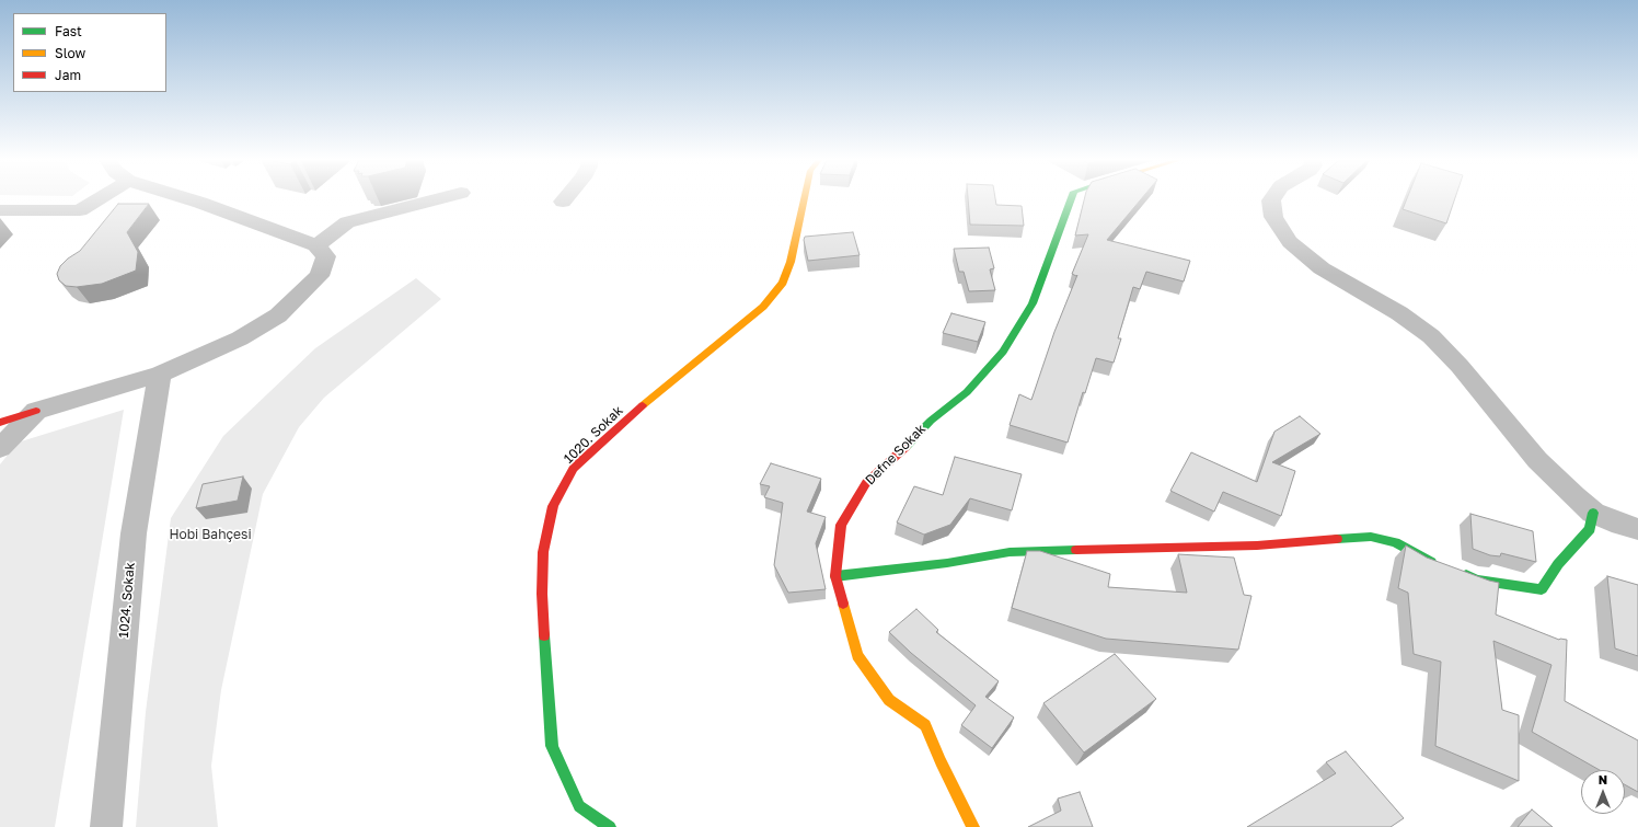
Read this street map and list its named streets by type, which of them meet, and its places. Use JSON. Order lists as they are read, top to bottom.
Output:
{
  "streets": {
    "street": ["1020. Sokak", "Defne Sokak", "1024. Sokak"]
  },
  "parks": ["Hobi Bahçesi"],
  "legend": ["Fast", "Slow", "Jam"],
  "north": "top"
}
